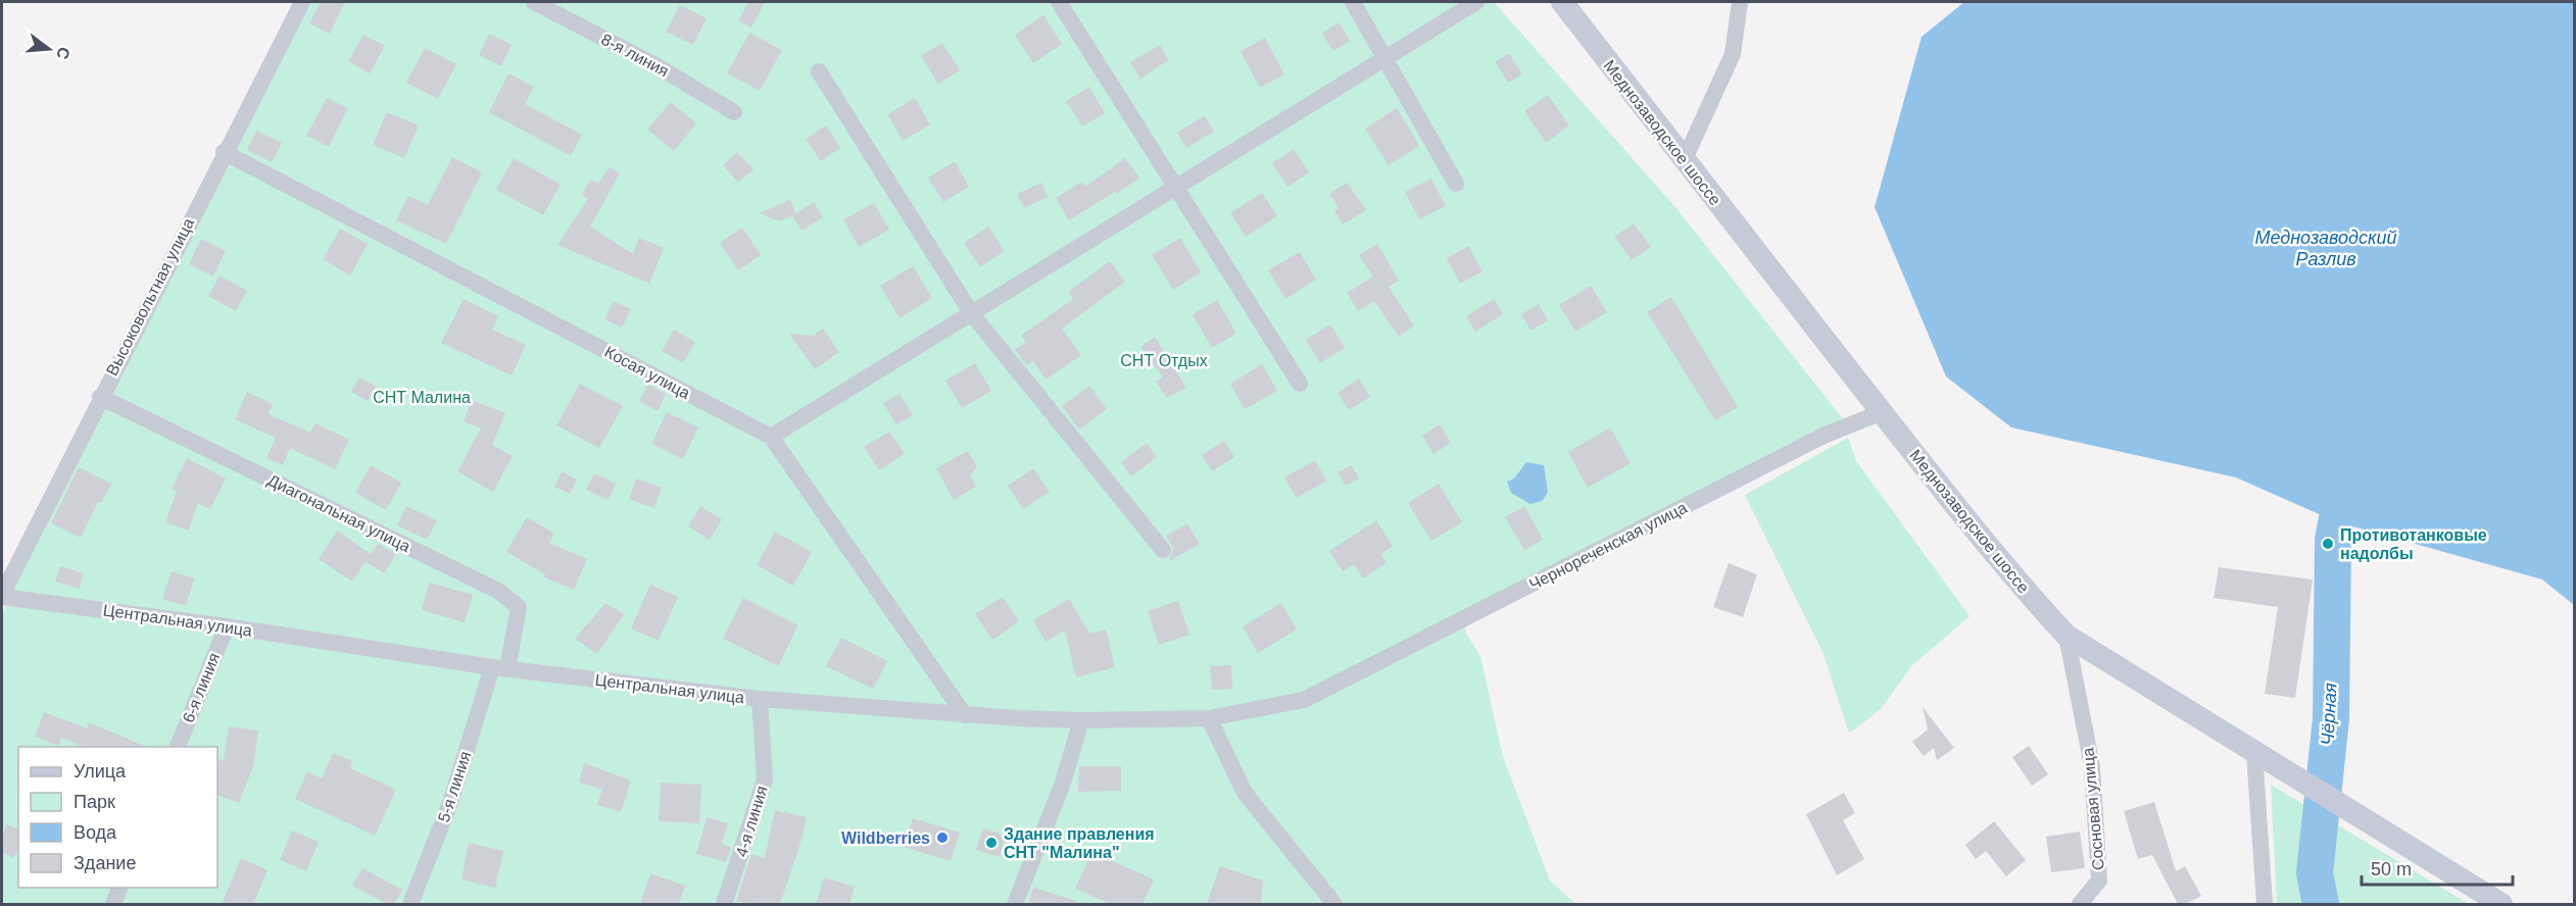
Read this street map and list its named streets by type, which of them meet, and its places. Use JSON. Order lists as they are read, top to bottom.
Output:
{
  "streets": {
    "main road": ["Меднозаводское шоссе"],
    "street": [
      "8-я линия",
      "Высоковольтная улица",
      "Косая улица",
      "Диагональная улица",
      "Чернореченская улица",
      "Центральная улица",
      "6-я линия",
      "5-я линия",
      "Сосновая улица",
      "4-я линия"
    ]
  },
  "crossings": [
    ["Меднозаводское шоссе", "Чернореченская улица"],
    ["Меднозаводское шоссе", "Сосновая улица"],
    ["Высоковольтная улица", "Косая улица"],
    ["Высоковольтная улица", "Диагональная улица"],
    ["Высоковольтная улица", "Центральная улица"],
    ["Косая улица", "Центральная улица"],
    ["Диагональная улица", "Центральная улица"],
    ["Диагональная улица", "5-я линия"],
    ["Чернореченская улица", "Центральная улица"],
    ["Центральная улица", "6-я линия"],
    ["Центральная улица", "5-я линия"],
    ["Центральная улица", "4-я линия"]
  ],
  "water": ["Меднозаводский Разлив", "Чёрная"],
  "parks": ["СНТ Отдых", "СНТ Малина"],
  "places": ["Противотанковые надолбы", "Wildberries", "Здание правления СНТ \"Малина\""],
  "legend": [
    "Улица",
    "Парк",
    "Вода",
    "Здание"
  ],
  "scale_bar": "50 m",
  "north": "right"
}
